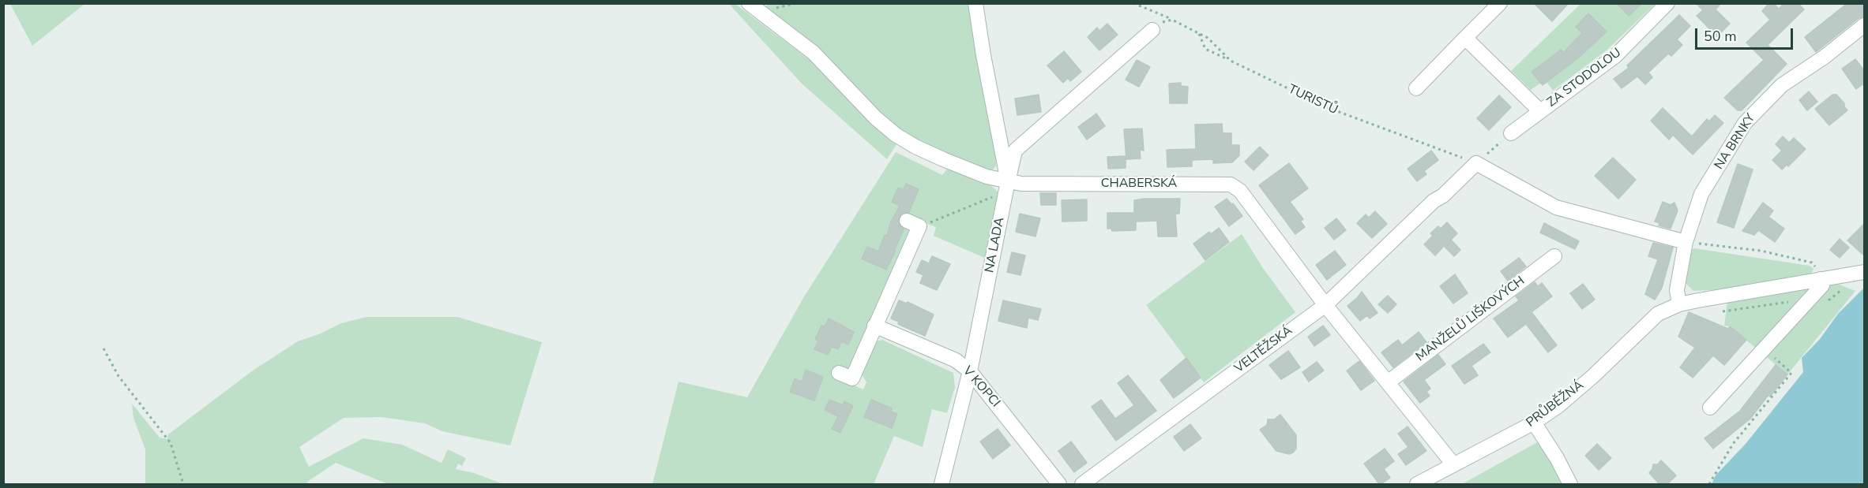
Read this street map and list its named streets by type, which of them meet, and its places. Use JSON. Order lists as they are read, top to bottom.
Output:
{
  "streets": {
    "street": [
      "ZA STODOLOU",
      "NA BRNKY",
      "CHABERSKÁ",
      "NA LADA",
      "MANŽELŮ LIŠKOVÝCH",
      "VELTĚŽSKÁ",
      "V KOPCI",
      "PRŮBĚŽNÁ"
    ],
    "path": ["TURISTŮ"]
  },
  "crossings": [
    ["TURISTŮ", "VELTĚŽSKÁ"],
    ["NA BRNKY", "PRŮBĚŽNÁ"],
    ["CHABERSKÁ", "NA LADA"],
    ["CHABERSKÁ", "MANŽELŮ LIŠKOVÝCH"],
    ["CHABERSKÁ", "VELTĚŽSKÁ"],
    ["CHABERSKÁ", "PRŮBĚŽNÁ"],
    ["NA LADA", "V KOPCI"]
  ],
  "scale_bar": "50 m"
}
